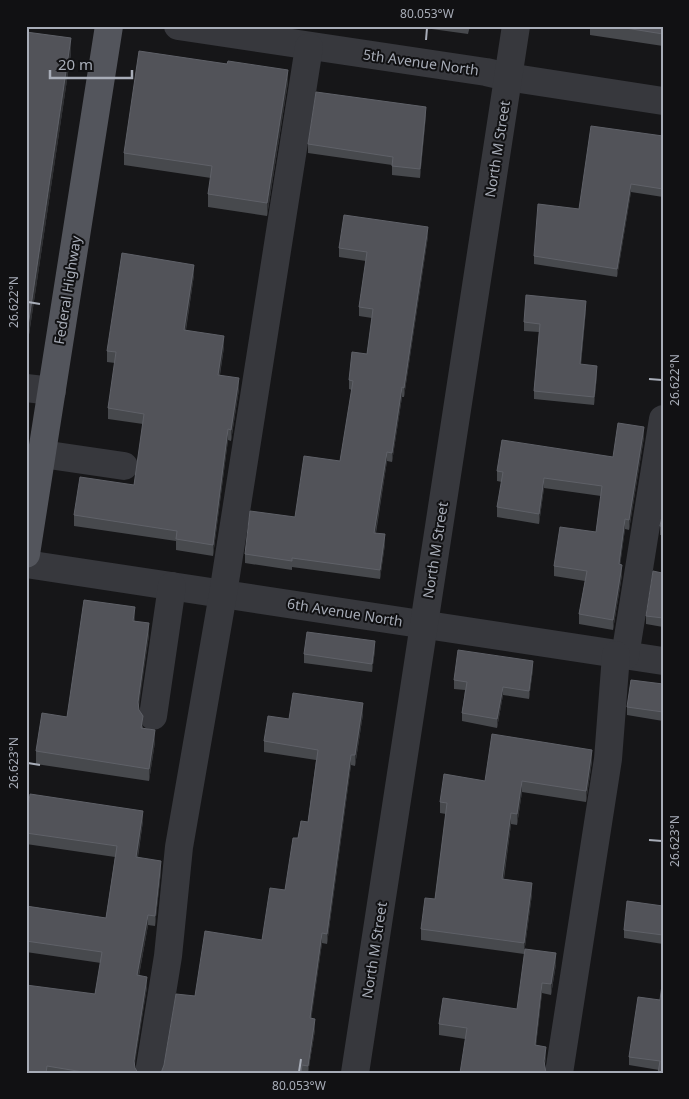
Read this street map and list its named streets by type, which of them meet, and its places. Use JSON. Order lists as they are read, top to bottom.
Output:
{
  "streets": {
    "main road": ["Federal Highway"],
    "street": ["5th Avenue North", "North M Street", "6th Avenue North"]
  },
  "crossings": [
    ["5th Avenue North", "North M Street"],
    ["North M Street", "6th Avenue North"]
  ],
  "scale_bar": "20 m",
  "coordinates": ["80.053°W", "26.622°N", "26.623°N"]
}
